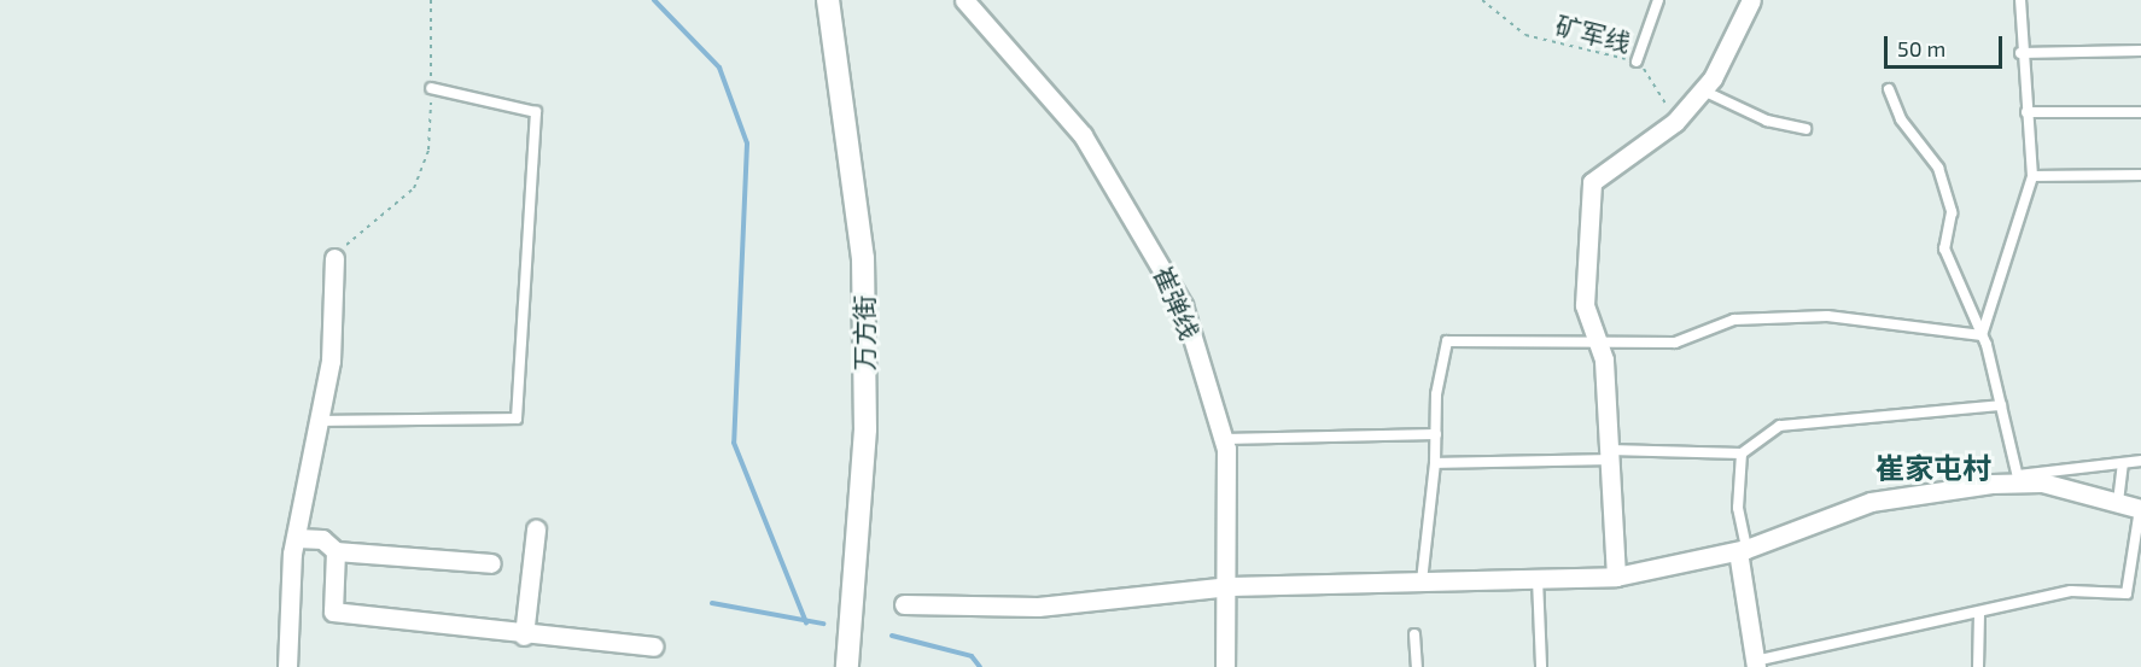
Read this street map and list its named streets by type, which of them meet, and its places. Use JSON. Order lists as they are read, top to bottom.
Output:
{
  "streets": {
    "street": ["崔弹线", "万方街"],
    "path": ["矿军线"]
  },
  "districts": ["崔家屯村"],
  "scale_bar": "50 m"
}
